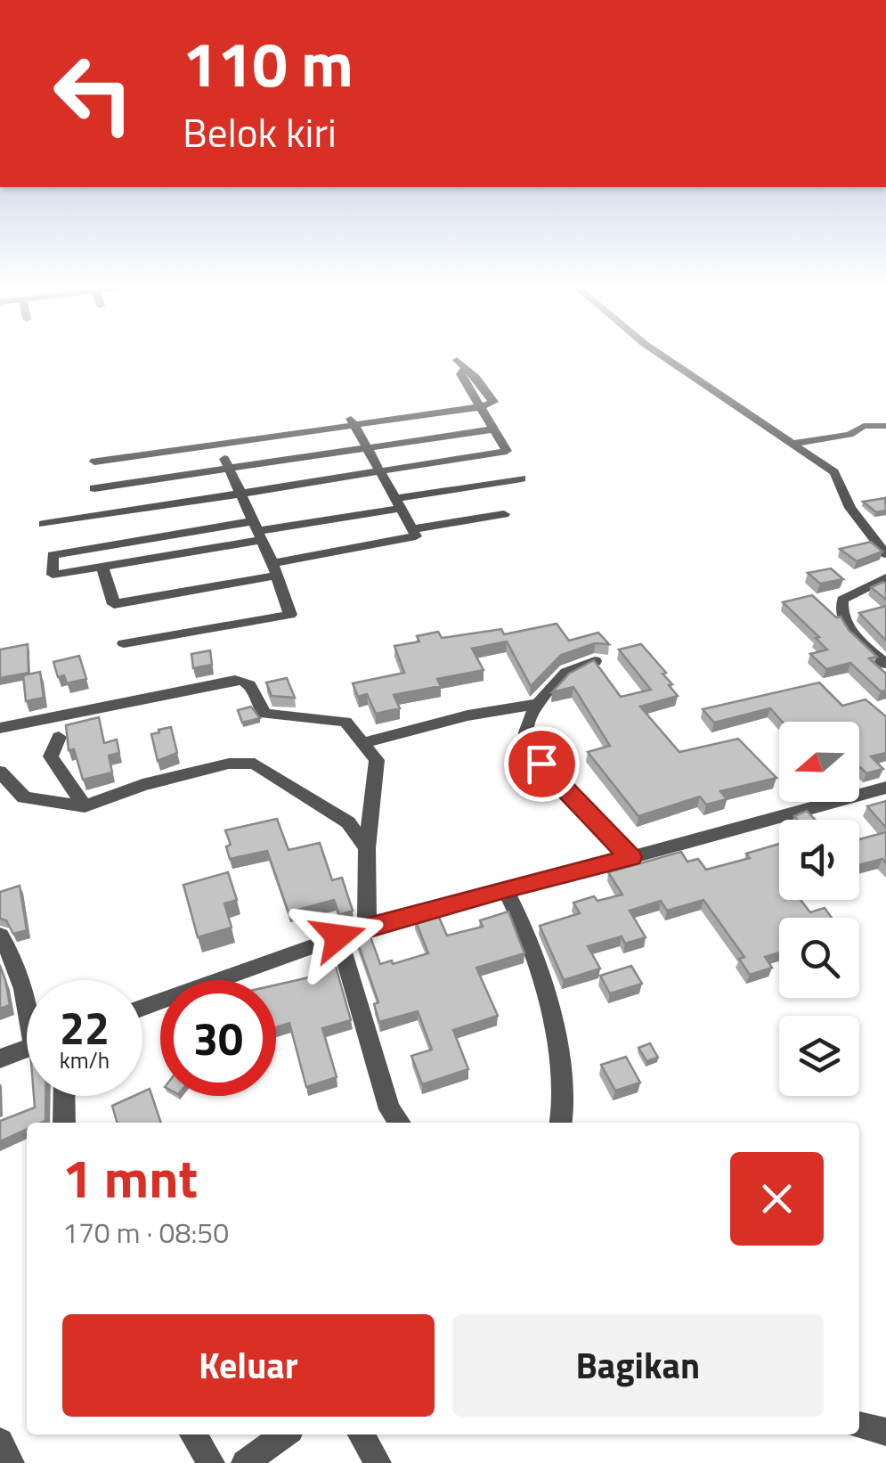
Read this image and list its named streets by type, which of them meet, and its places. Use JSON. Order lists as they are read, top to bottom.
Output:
{
  "north": "left",
  "page": {
    "turn": ["110 m", "Belok kiri"],
    "speed": "22 km/h",
    "limit": "30",
    "heading": ["1 mnt", "170 m · 08:50"],
    "buttons": ["Keluar", "Bagikan"]
  }
}
